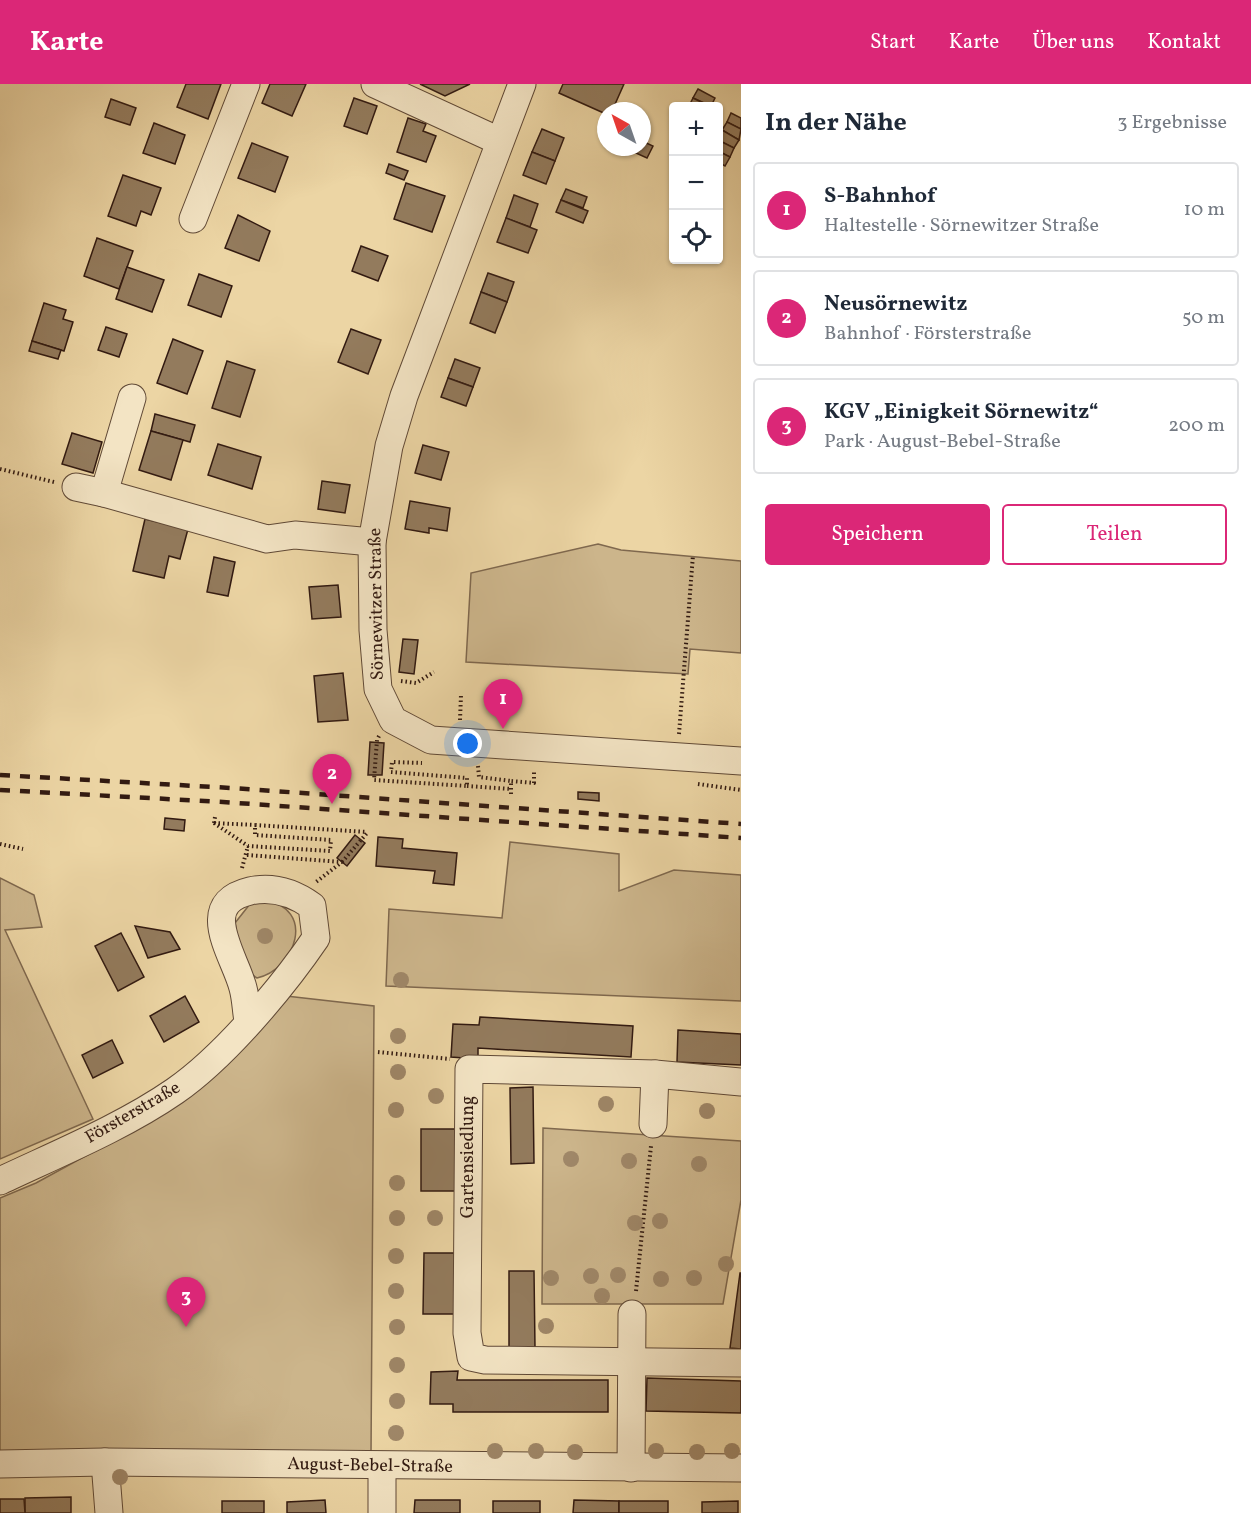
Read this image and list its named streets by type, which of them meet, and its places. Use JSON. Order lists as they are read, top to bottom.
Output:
{
  "streets": {
    "street": [
      "Sörnewitzer Straße",
      "Försterstraße",
      "Gartensiedlung",
      "August-Bebel-Straße"
    ]
  },
  "north": "top left",
  "page": {
    "header": "Karte",
    "nav": [
      "Start",
      "Karte",
      "Über uns",
      "Kontakt"
    ],
    "heading": ["In der Nähe", "3 Ergebnisse"],
    "map_buttons": ["+", "−"],
    "list": [
      {
        "mark": "1",
        "name": "S-Bahnhof",
        "note": "Haltestelle · Sörnewitzer Straße",
        "value": "10 m"
      },
      {
        "mark": "2",
        "name": "Neusörnewitz",
        "note": "Bahnhof · Försterstraße",
        "value": "50 m"
      },
      {
        "mark": "3",
        "name": "KGV „Einigkeit Sörnewitz“",
        "note": "Park · August-Bebel-Straße",
        "value": "200 m"
      }
    ],
    "buttons": ["Speichern", "Teilen"],
    "pins": ["1", "2", "3"]
  }
}
